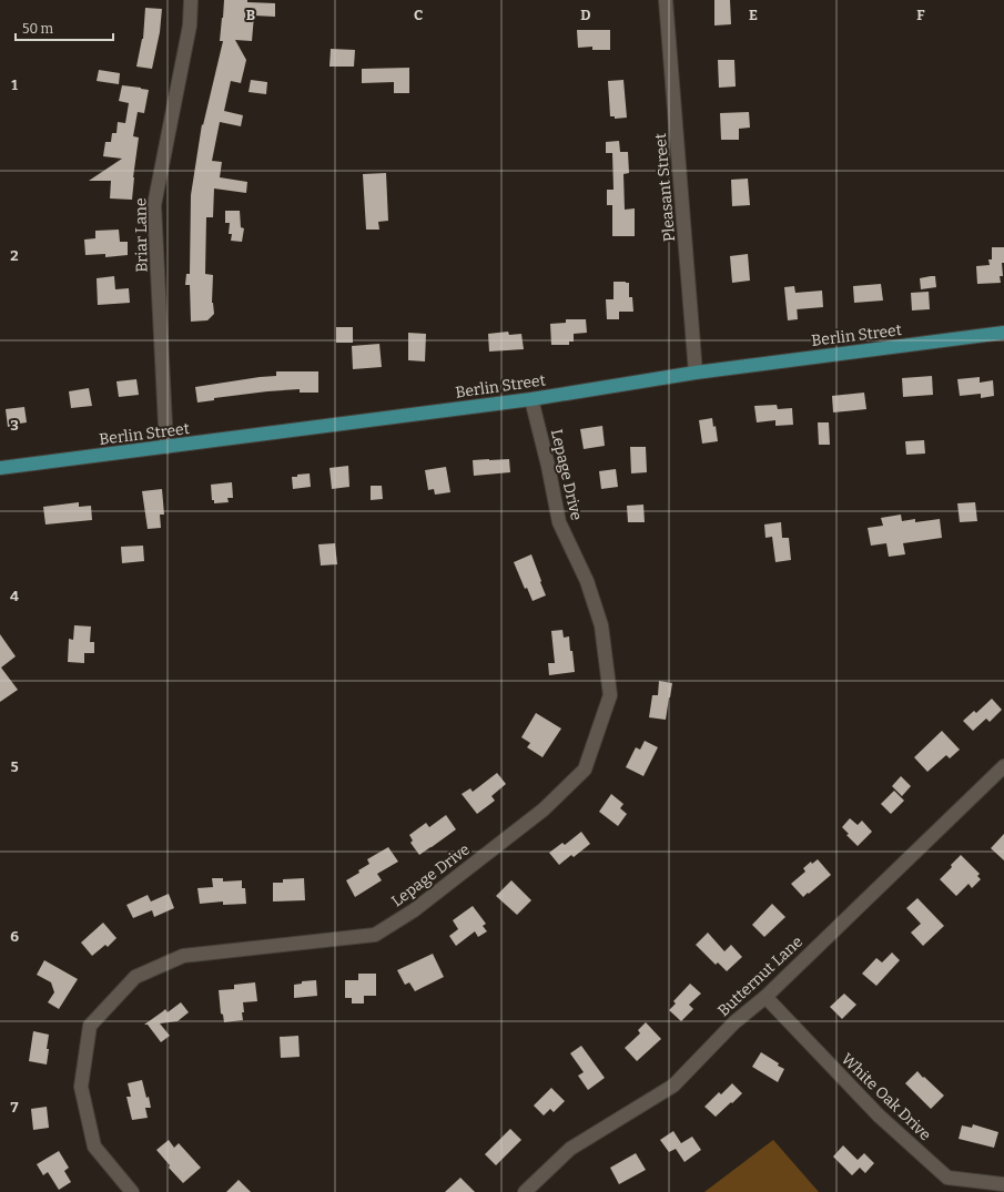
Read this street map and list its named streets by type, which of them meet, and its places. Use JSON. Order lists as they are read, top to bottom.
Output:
{
  "streets": {
    "main road": ["Berlin Street"],
    "street": [
      "Pleasant Street",
      "Briar Lane",
      "Lepage Drive",
      "Butternut Lane",
      "White Oak Drive"
    ]
  },
  "crossings": [
    ["Pleasant Street", "Berlin Street"],
    ["Briar Lane", "Berlin Street"],
    ["Berlin Street", "Lepage Drive"],
    ["Butternut Lane", "White Oak Drive"]
  ],
  "scale_bar": "50 m",
  "grid": {
    "columns": [
      "B",
      "C",
      "D",
      "E",
      "F"
    ],
    "rows": [
      "1",
      "2",
      "3",
      "4",
      "5",
      "6",
      "7"
    ]
  }
}
